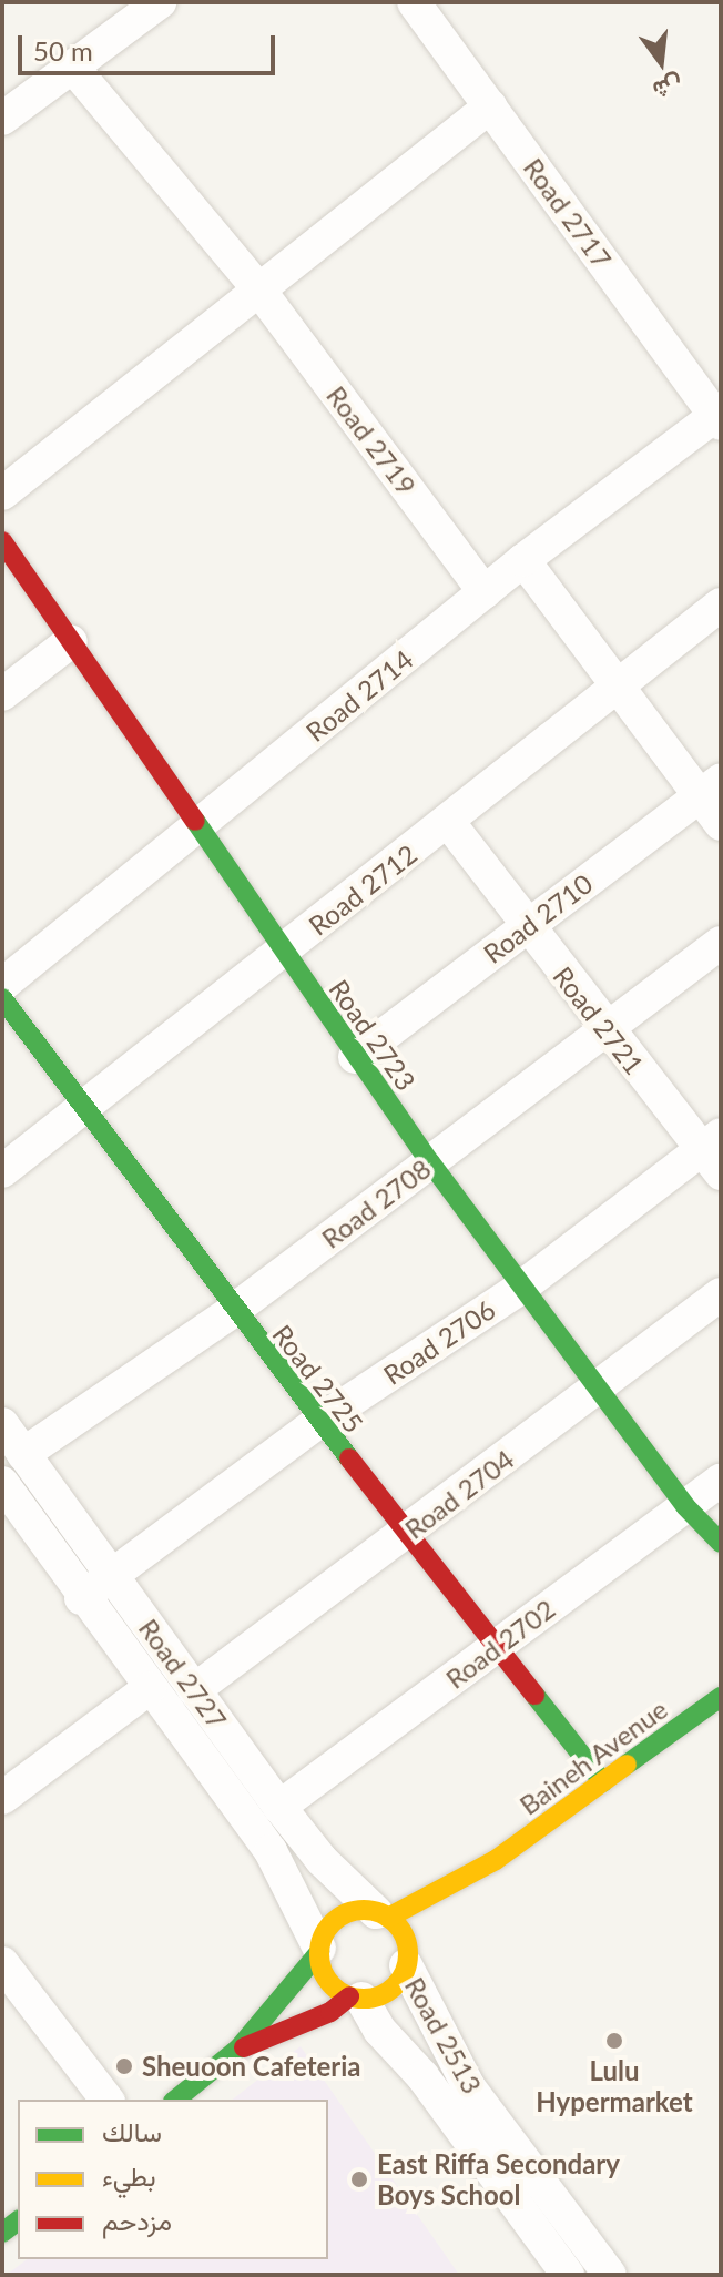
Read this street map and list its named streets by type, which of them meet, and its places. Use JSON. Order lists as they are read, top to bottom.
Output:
{
  "streets": {
    "street": [
      "Road 2717",
      "Road 2719",
      "Road 2714",
      "Road 2712",
      "Road 2710",
      "Road 2721",
      "Road 2723",
      "Road 2708",
      "Road 2706",
      "Road 2725",
      "Road 2704",
      "Road 2702",
      "Road 2727",
      "Baineh Avenue",
      "Road 2513"
    ]
  },
  "crossings": [
    ["Road 2717", "Road 2714"],
    ["Road 2719", "Road 2714"],
    ["Road 2714", "Road 2723"],
    ["Road 2712", "Road 2721"],
    ["Road 2712", "Road 2723"],
    ["Road 2712", "Road 2725"],
    ["Road 2710", "Road 2721"],
    ["Road 2710", "Road 2723"],
    ["Road 2721", "Road 2708"],
    ["Road 2721", "Road 2706"],
    ["Road 2723", "Road 2708"],
    ["Road 2723", "Road 2706"],
    ["Road 2723", "Road 2704"],
    ["Road 2723", "Road 2702"],
    ["Road 2708", "Road 2725"],
    ["Road 2708", "Road 2727"],
    ["Road 2706", "Road 2725"],
    ["Road 2706", "Road 2727"],
    ["Road 2725", "Road 2704"],
    ["Road 2725", "Road 2702"],
    ["Road 2725", "Baineh Avenue"],
    ["Road 2704", "Road 2727"],
    ["Road 2702", "Road 2727"],
    ["Road 2727", "Baineh Avenue"],
    ["Road 2727", "Road 2513"],
    ["Baineh Avenue", "Road 2513"]
  ],
  "places": ["Lulu Hypermarket", "Sheuoon Cafeteria", "East Riffa Secondary Boys School"],
  "legend": ["سالك", "بطيء", "مزدحم"],
  "scale_bar": "50 m",
  "north": "bottom"
}
